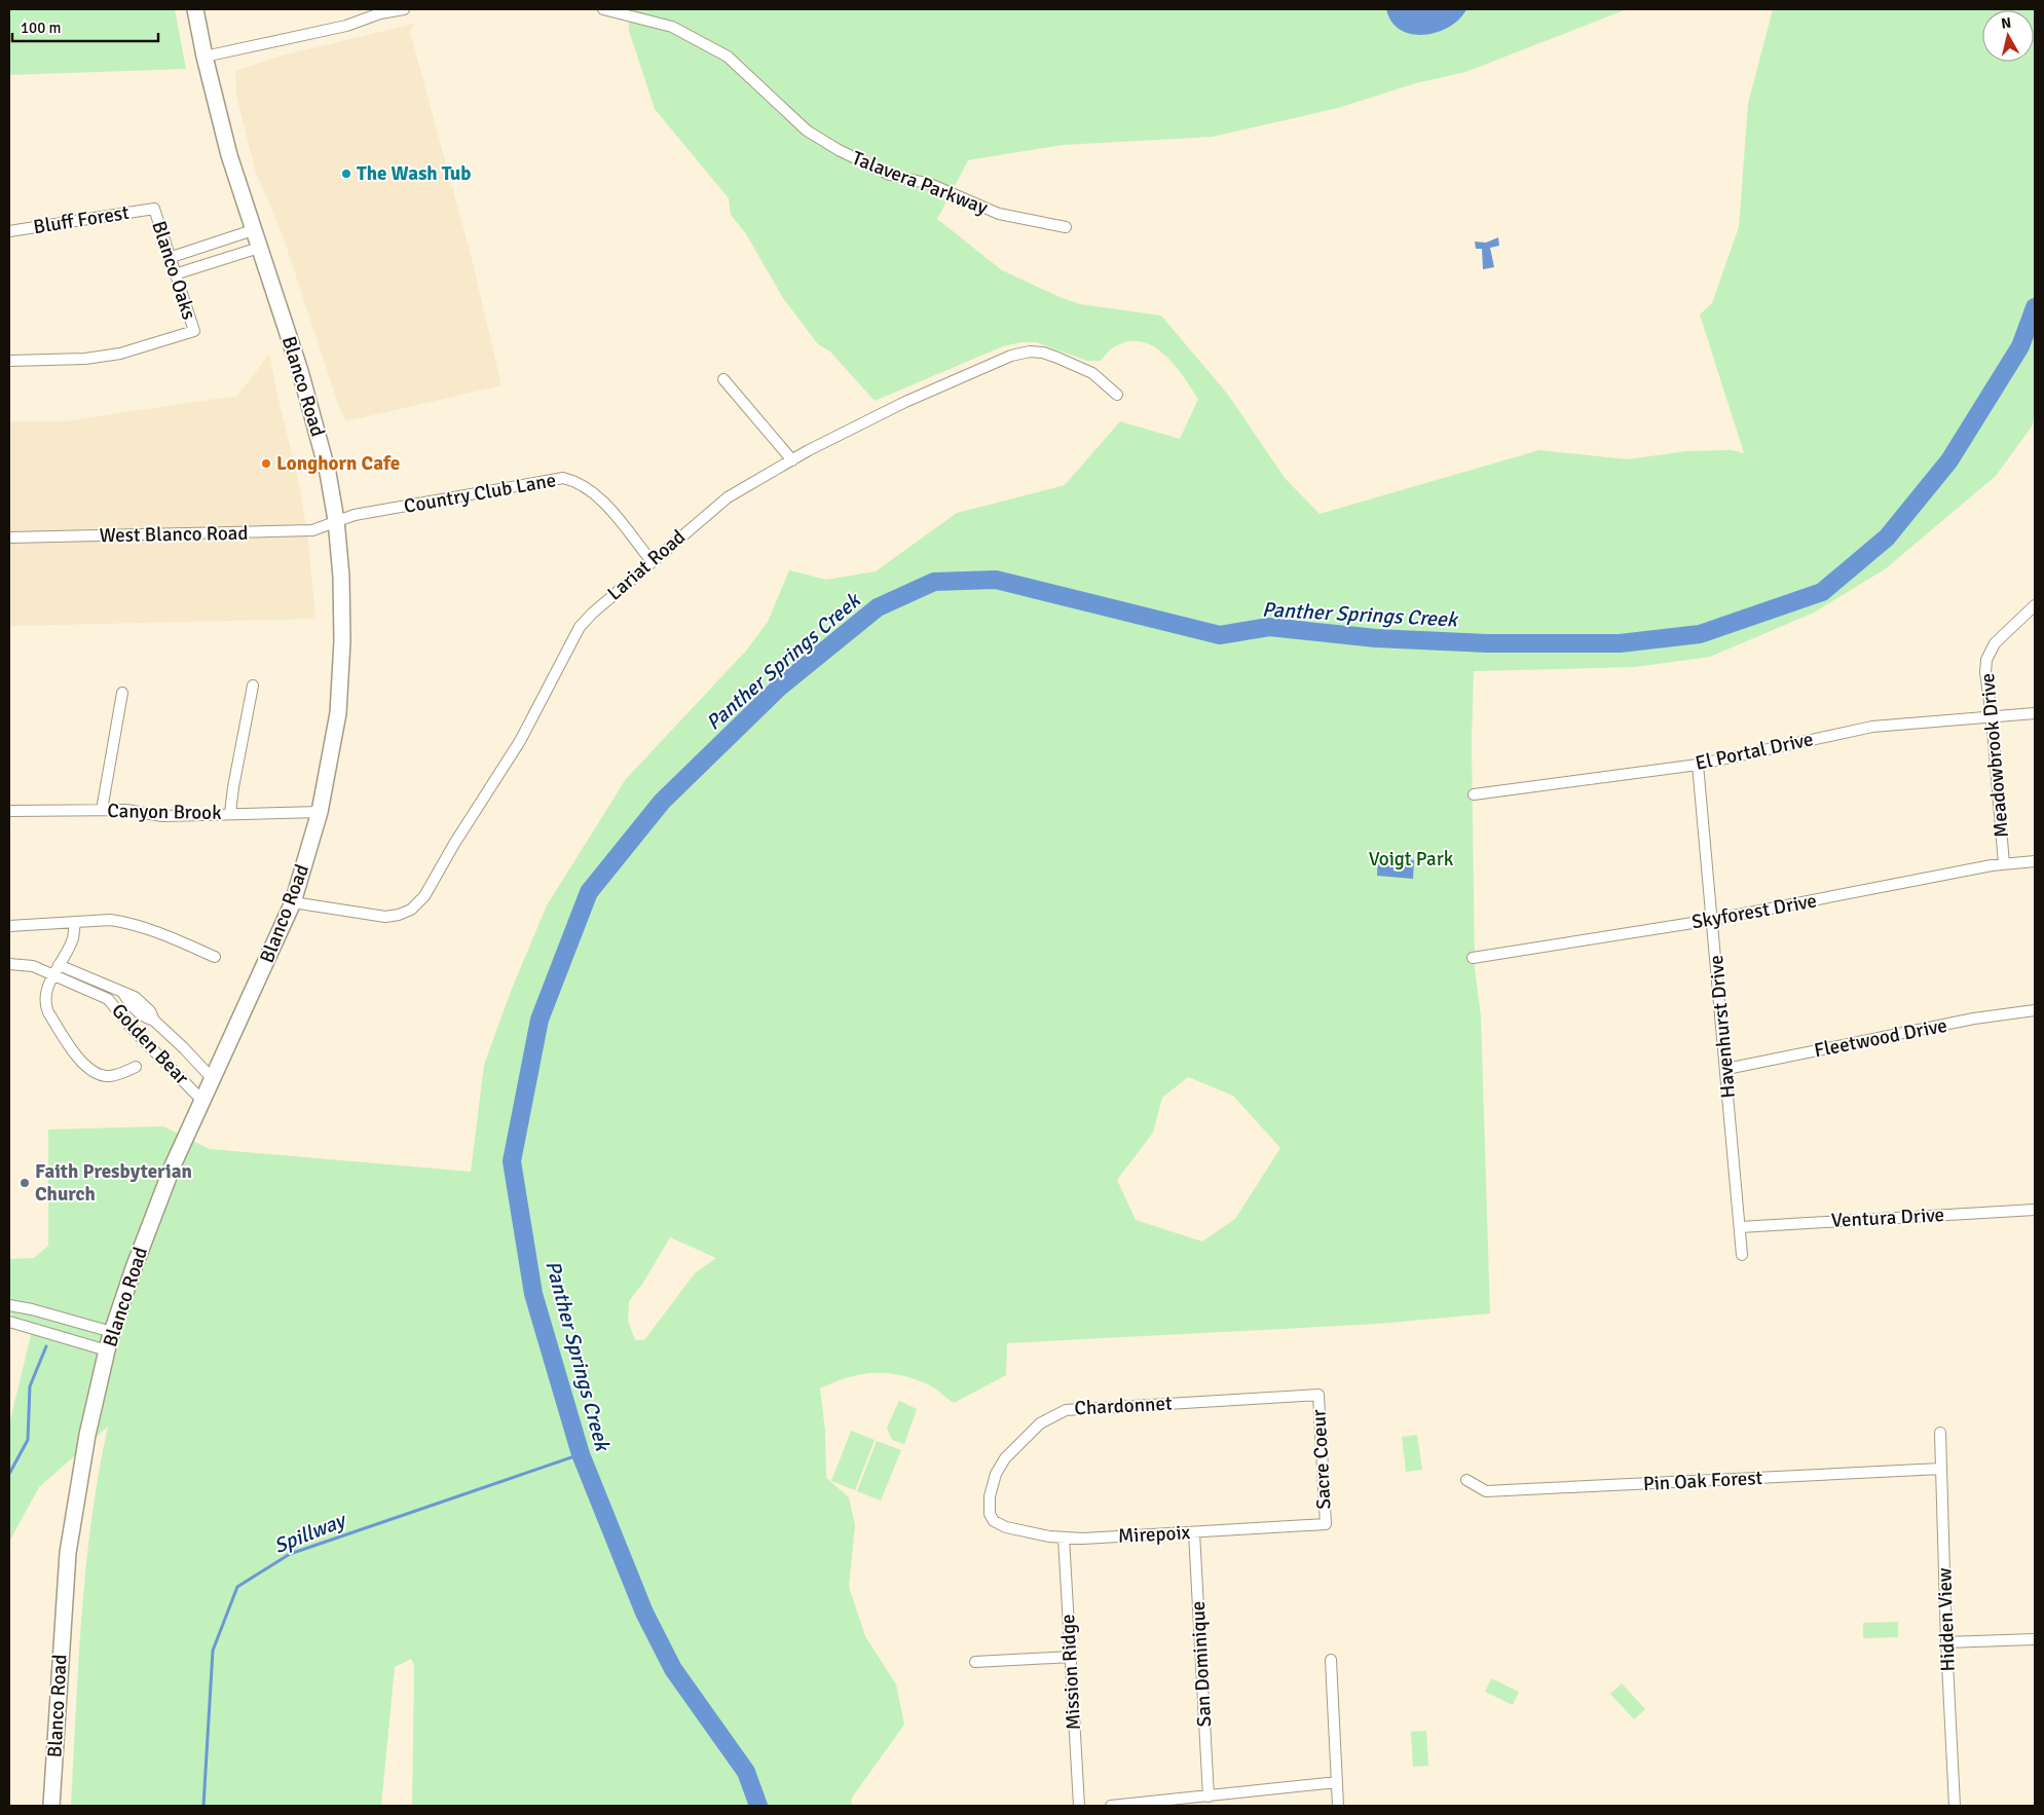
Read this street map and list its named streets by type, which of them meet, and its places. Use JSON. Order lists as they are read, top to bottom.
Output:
{
  "streets": {
    "main road": ["Blanco Road"],
    "street": [
      "Talavera Parkway",
      "Bluff Forest",
      "Blanco Oaks",
      "Country Club Lane",
      "West Blanco Road",
      "Lariat Road",
      "El Portal Drive",
      "Meadowbrook Drive",
      "Canyon Brook",
      "Skyforest Drive",
      "Havenhurst Drive",
      "Fleetwood Drive",
      "Golden Bear",
      "Ventura Drive",
      "Chardonnet",
      "Sacre Coeur",
      "Pin Oak Forest",
      "Mirepoix",
      "Hidden View",
      "San Dominique",
      "Mission Ridge"
    ]
  },
  "crossings": [
    ["Bluff Forest", "Blanco Oaks"],
    ["Blanco Road", "Country Club Lane"],
    ["Blanco Road", "West Blanco Road"],
    ["Blanco Road", "Lariat Road"],
    ["Blanco Road", "Canyon Brook"],
    ["Blanco Road", "Golden Bear"],
    ["Country Club Lane", "West Blanco Road"],
    ["Country Club Lane", "Lariat Road"],
    ["El Portal Drive", "Meadowbrook Drive"],
    ["El Portal Drive", "Havenhurst Drive"],
    ["Meadowbrook Drive", "Skyforest Drive"],
    ["Skyforest Drive", "Havenhurst Drive"],
    ["Havenhurst Drive", "Fleetwood Drive"],
    ["Havenhurst Drive", "Ventura Drive"],
    ["Chardonnet", "Sacre Coeur"],
    ["Chardonnet", "Mirepoix"],
    ["Sacre Coeur", "Mirepoix"],
    ["Pin Oak Forest", "Hidden View"],
    ["Mirepoix", "San Dominique"],
    ["Mirepoix", "Mission Ridge"]
  ],
  "water": ["Panther Springs Creek", "Spillway"],
  "parks": ["Voigt Park"],
  "places": ["The Wash Tub", "Longhorn Cafe", "Faith Presbyterian Church"],
  "scale_bar": "100 m",
  "north": "top"
}
